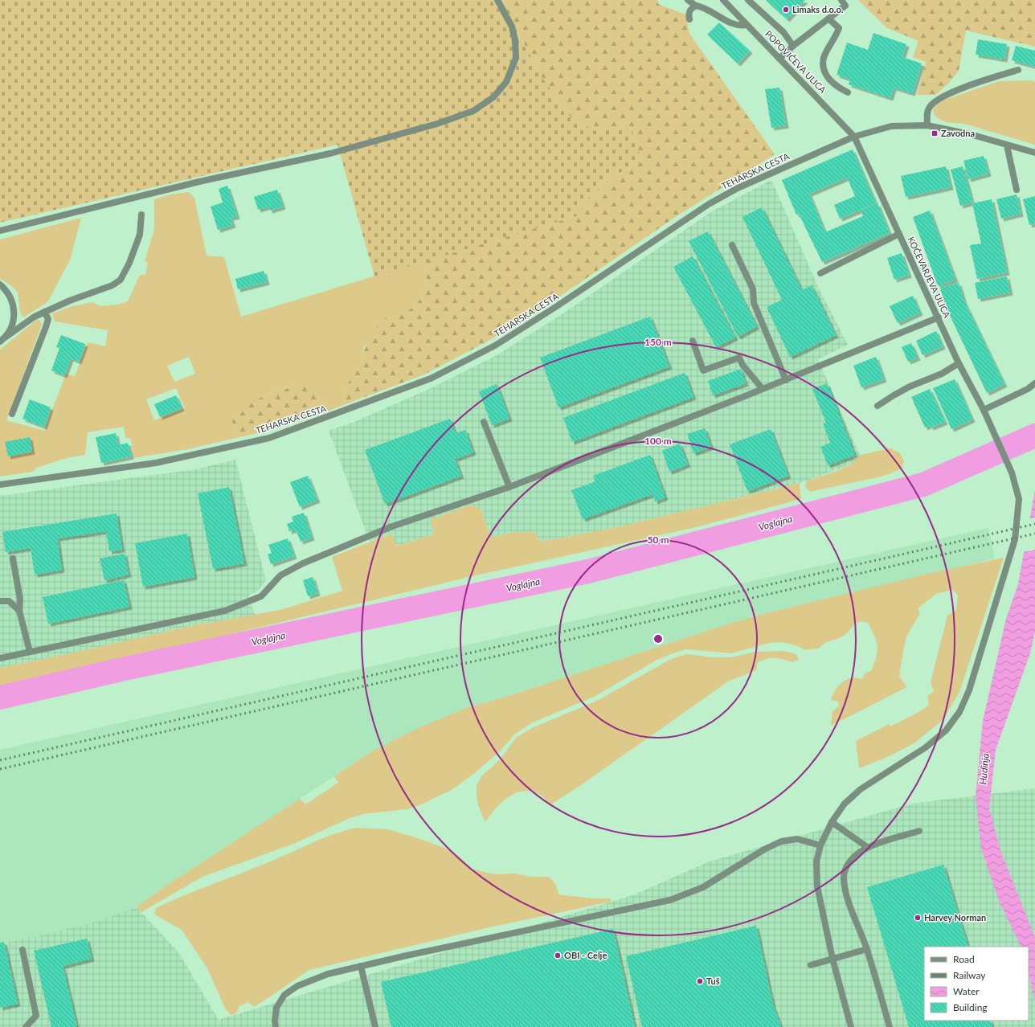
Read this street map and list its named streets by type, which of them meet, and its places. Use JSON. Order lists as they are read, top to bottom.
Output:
{
  "streets": {
    "street": ["POPOVIČEVA ULICA", "TEHARSKA CESTA", "KOČEVARJEVA ULICA"]
  },
  "crossings": [
    ["POPOVIČEVA ULICA", "TEHARSKA CESTA"],
    ["POPOVIČEVA ULICA", "KOČEVARJEVA ULICA"],
    ["TEHARSKA CESTA", "KOČEVARJEVA ULICA"]
  ],
  "water": ["Voglajna", "Hudinja"],
  "places": {
    "other": [
      "Limaks d.o.o.",
      "Harvey Norman",
      "OBI - Celje",
      "Tuš"
    ],
    "transit": ["Zavodna"]
  },
  "legend": [
    "Road",
    "Railway",
    "Water",
    "Building"
  ],
  "rings": ["150 m", "100 m", "50 m"]
}
